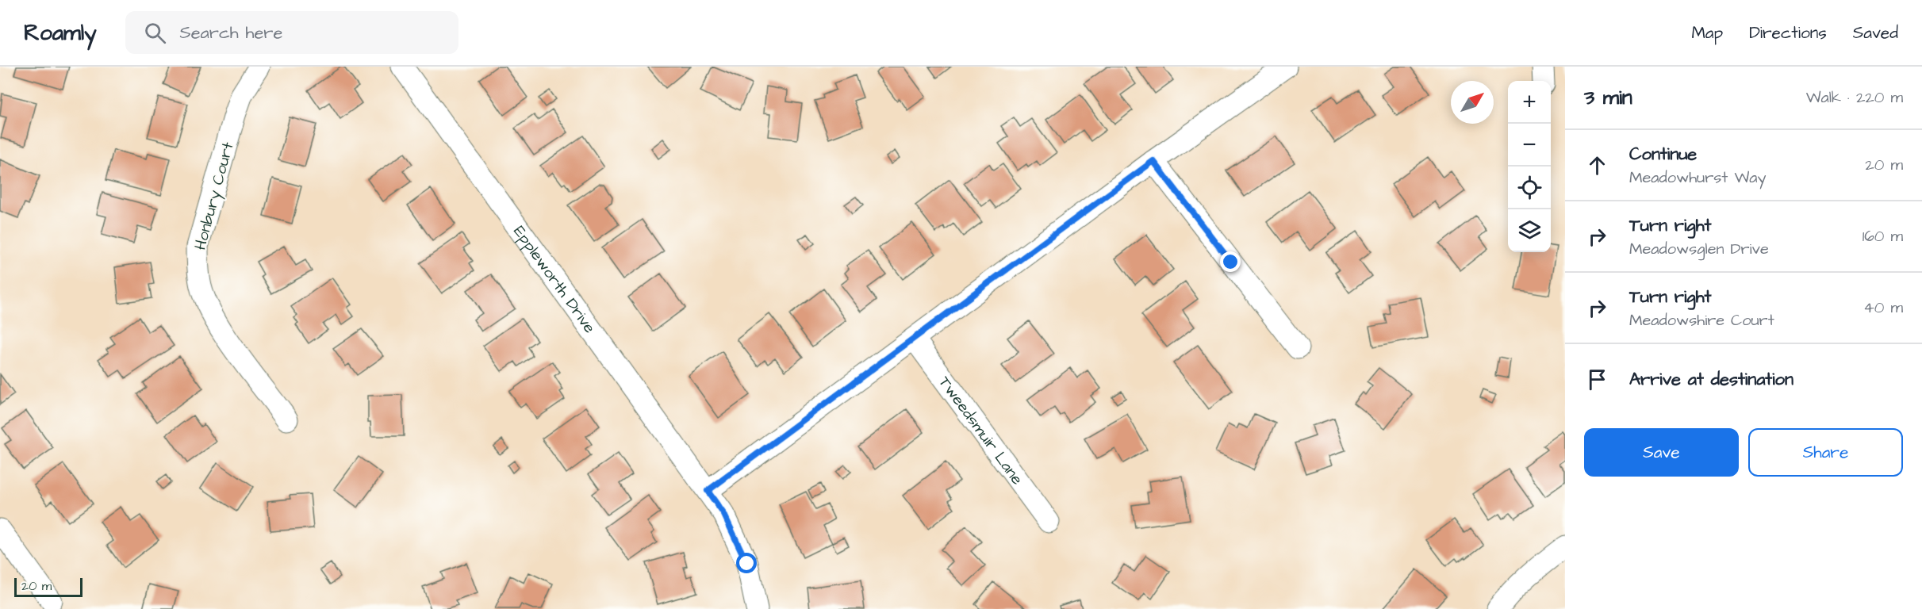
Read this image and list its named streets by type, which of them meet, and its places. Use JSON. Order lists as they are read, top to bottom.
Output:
{
  "streets": {
    "street": ["Honbury Court", "Eppleworth Drive", "Tweedsmuir Lane"]
  },
  "scale_bar": "20 m",
  "north": "top right",
  "page": {
    "header": "Roamly",
    "search": "Search here",
    "nav": ["Map", "Directions", "Saved"],
    "heading": ["3 min", "Walk · 220 m"],
    "map_buttons": ["+", "−"],
    "list": [
      ["Continue", "Meadowhurst Way", "20 m"],
      ["Turn right", "Meadowsglen Drive", "160 m"],
      ["Turn right", "Meadowshire Court", "40 m"],
      "Arrive at destination"
    ],
    "buttons": ["Save", "Share"],
    "scale": "20 m"
  }
}
